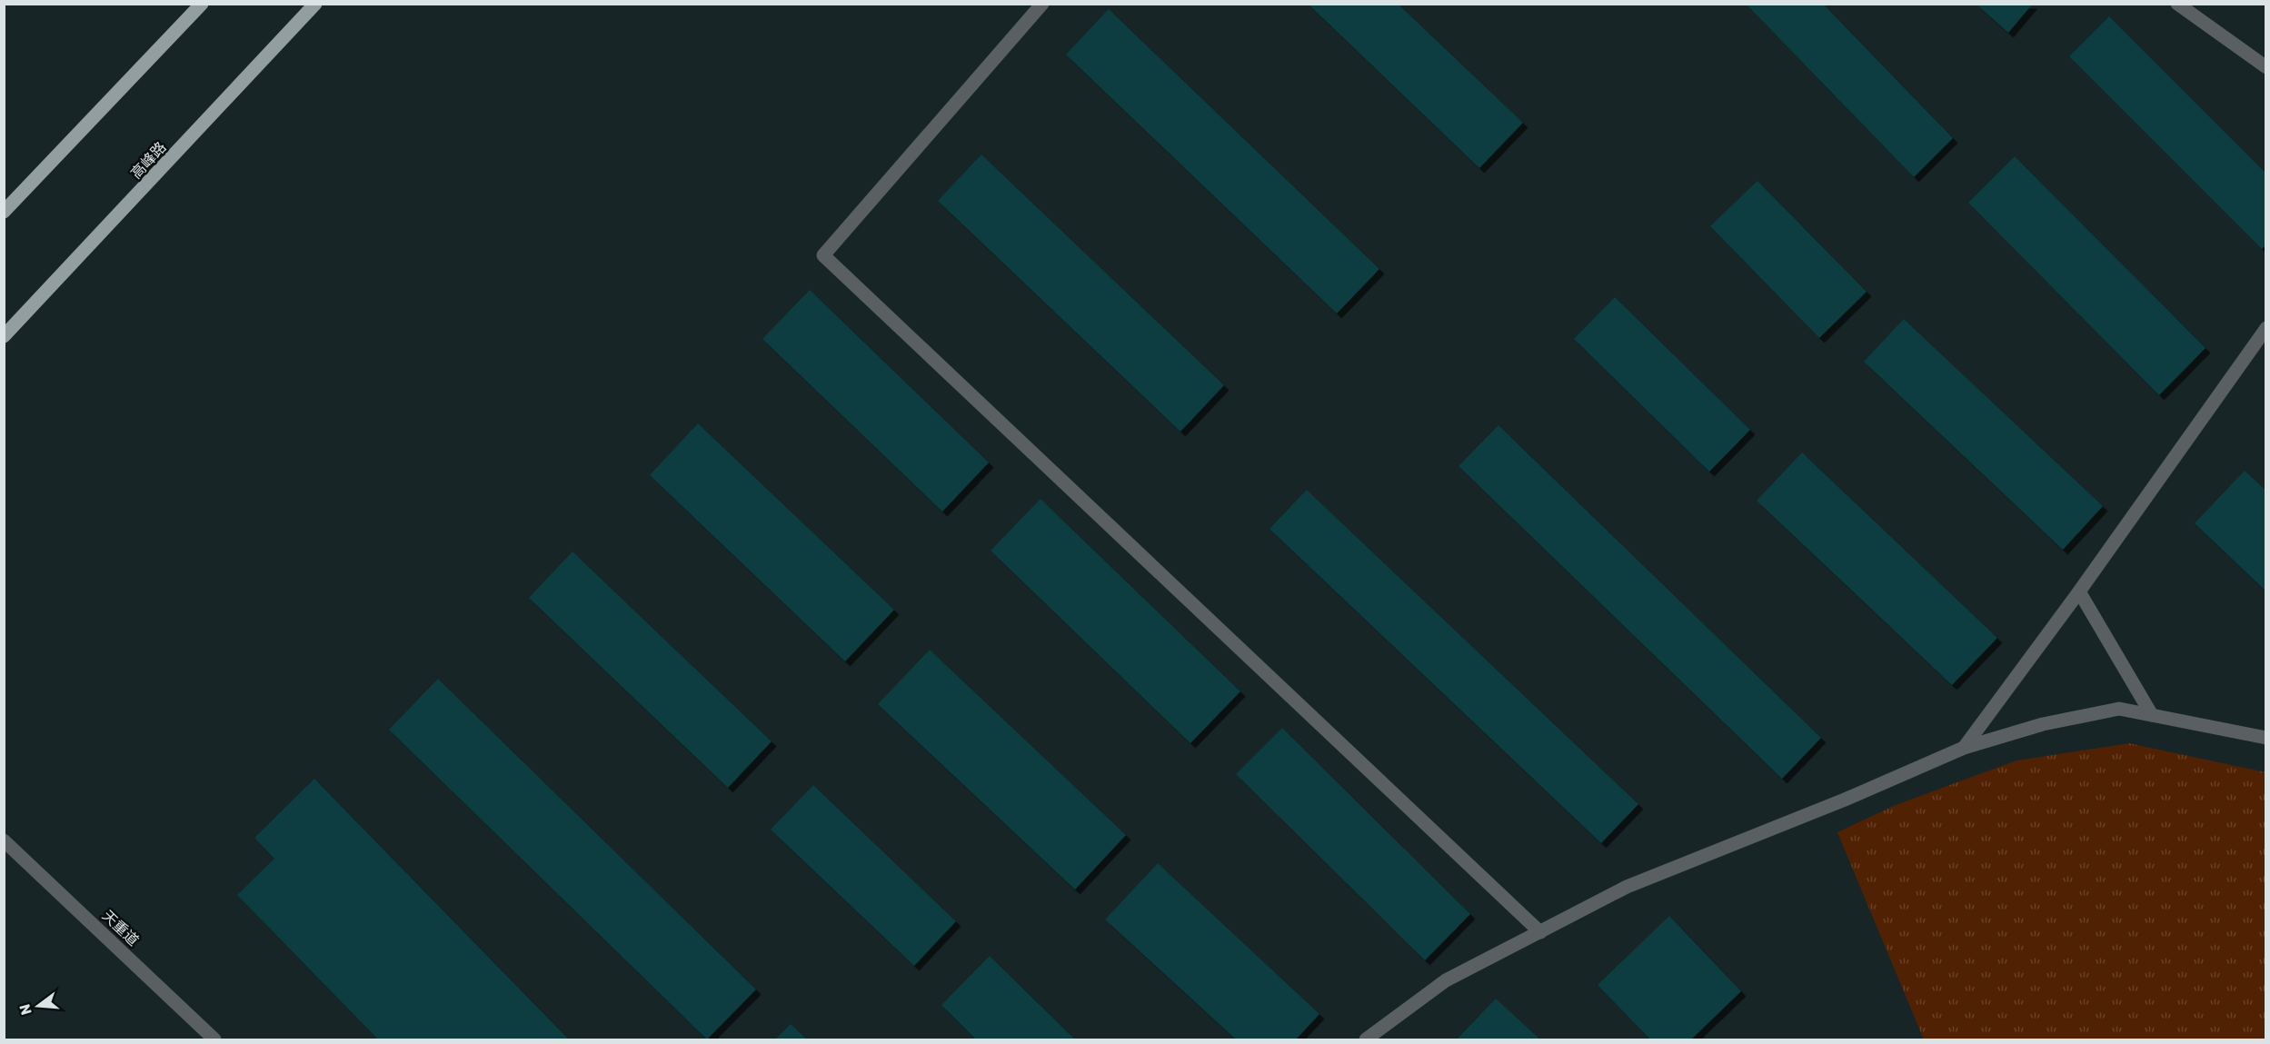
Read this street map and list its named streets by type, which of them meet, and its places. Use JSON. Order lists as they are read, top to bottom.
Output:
{
  "streets": {
    "main road": ["高峰路"],
    "street": ["天重道"]
  },
  "north": "left"
}
